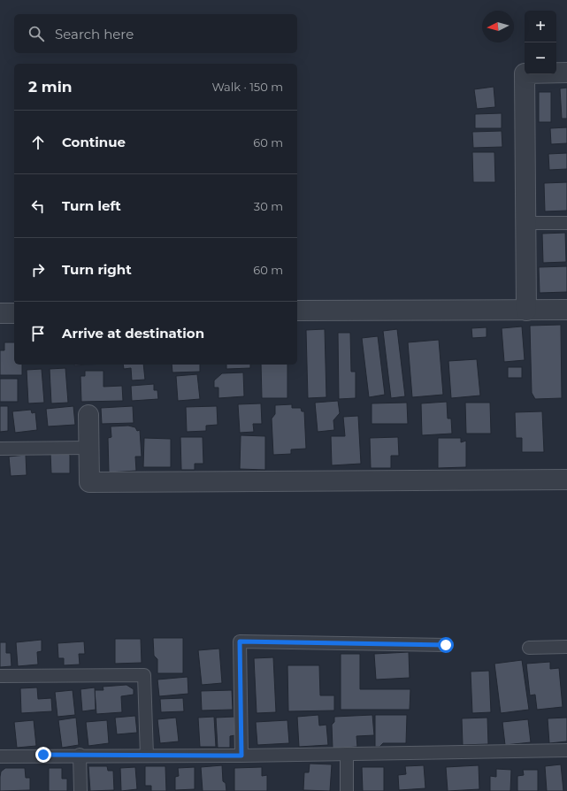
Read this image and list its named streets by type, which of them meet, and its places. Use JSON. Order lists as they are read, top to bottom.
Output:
{
  "north": "left",
  "page": {
    "map_buttons": ["+", "−"],
    "search": "Search here",
    "heading": ["2 min", "Walk · 150 m"],
    "list": [
      ["Continue", "60 m"],
      ["Turn left", "30 m"],
      ["Turn right", "60 m"],
      "Arrive at destination"
    ]
  }
}
